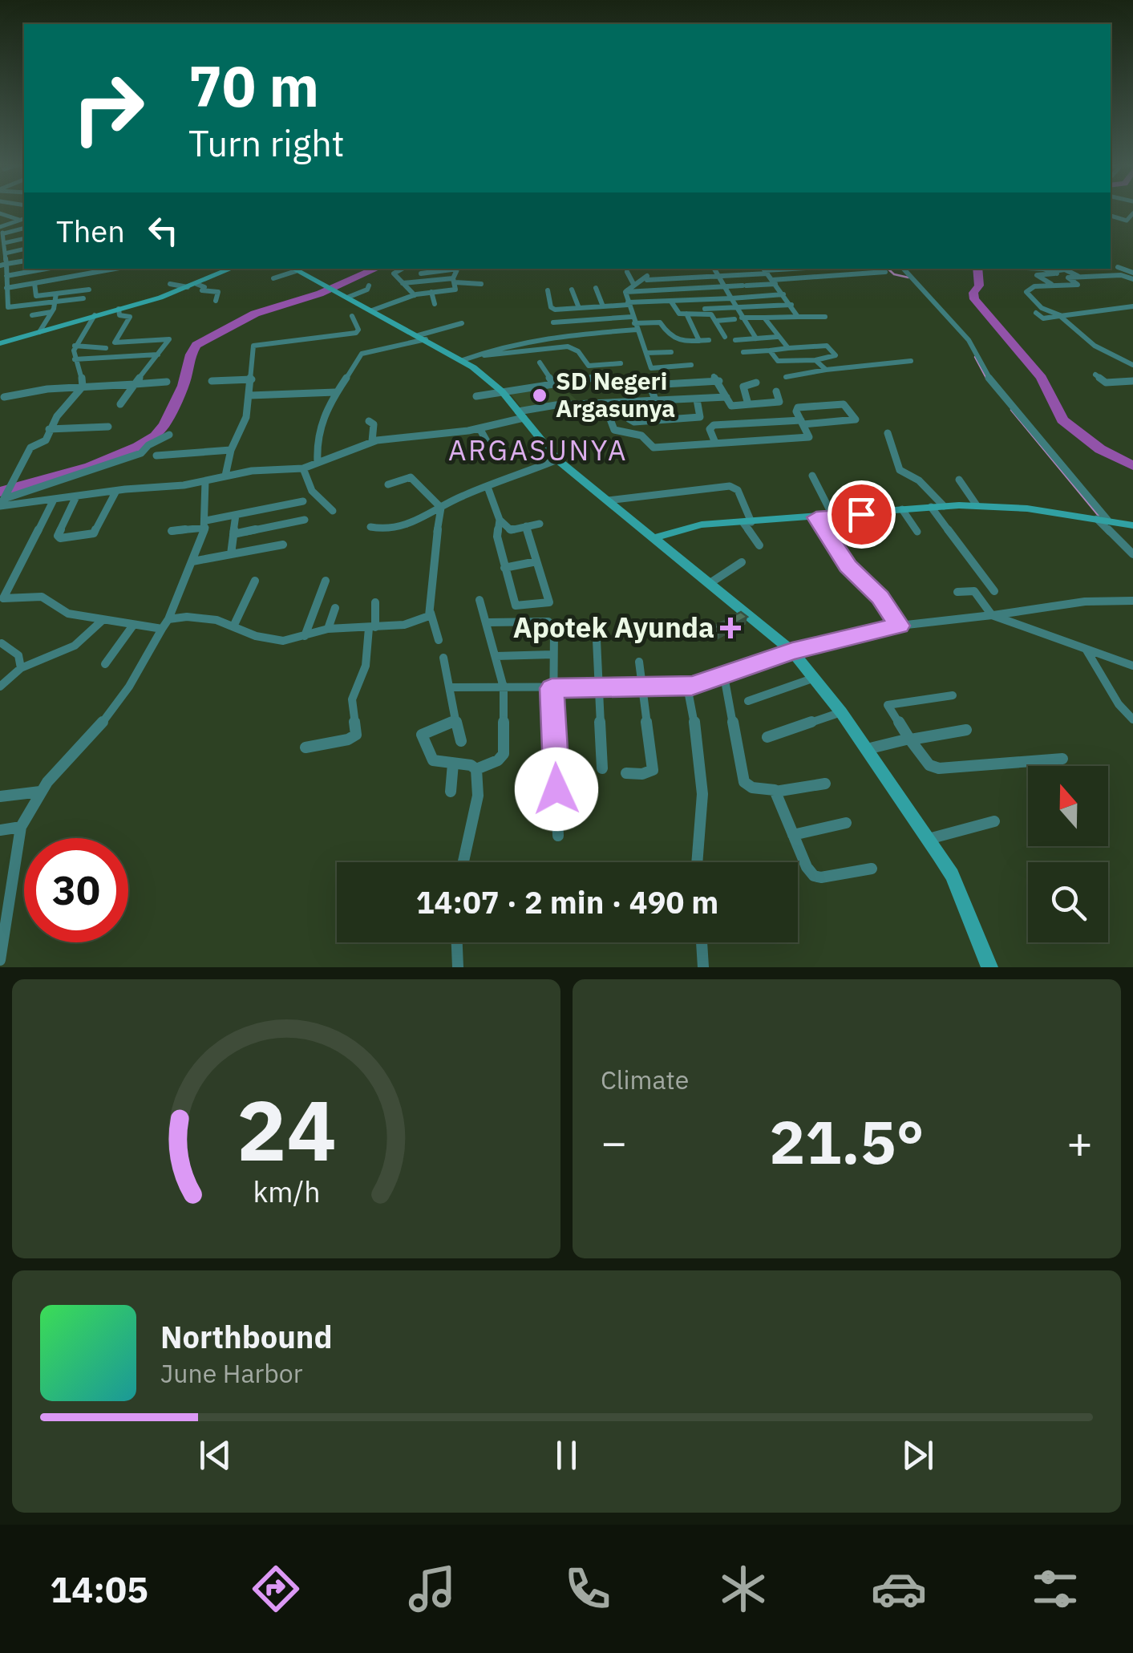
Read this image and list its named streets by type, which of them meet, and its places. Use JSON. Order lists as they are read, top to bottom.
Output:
{
  "districts": ["ARGASUNYA"],
  "places": {
    "other": ["SD Negeri Argasunya"],
    "health": ["Apotek Ayunda"]
  },
  "north": "top",
  "page": {
    "turn": ["70 m", "Turn right"],
    "then": "Then",
    "limit": "30",
    "trip": "14:07 · 2 min · 490 m",
    "tile": "Climate",
    "heat": ["−", "21.5°", "+"],
    "song": ["Northbound", "June Harbor"],
    "tabs": "14:05",
    "gauge": ["24", "km/h"]
  }
}
